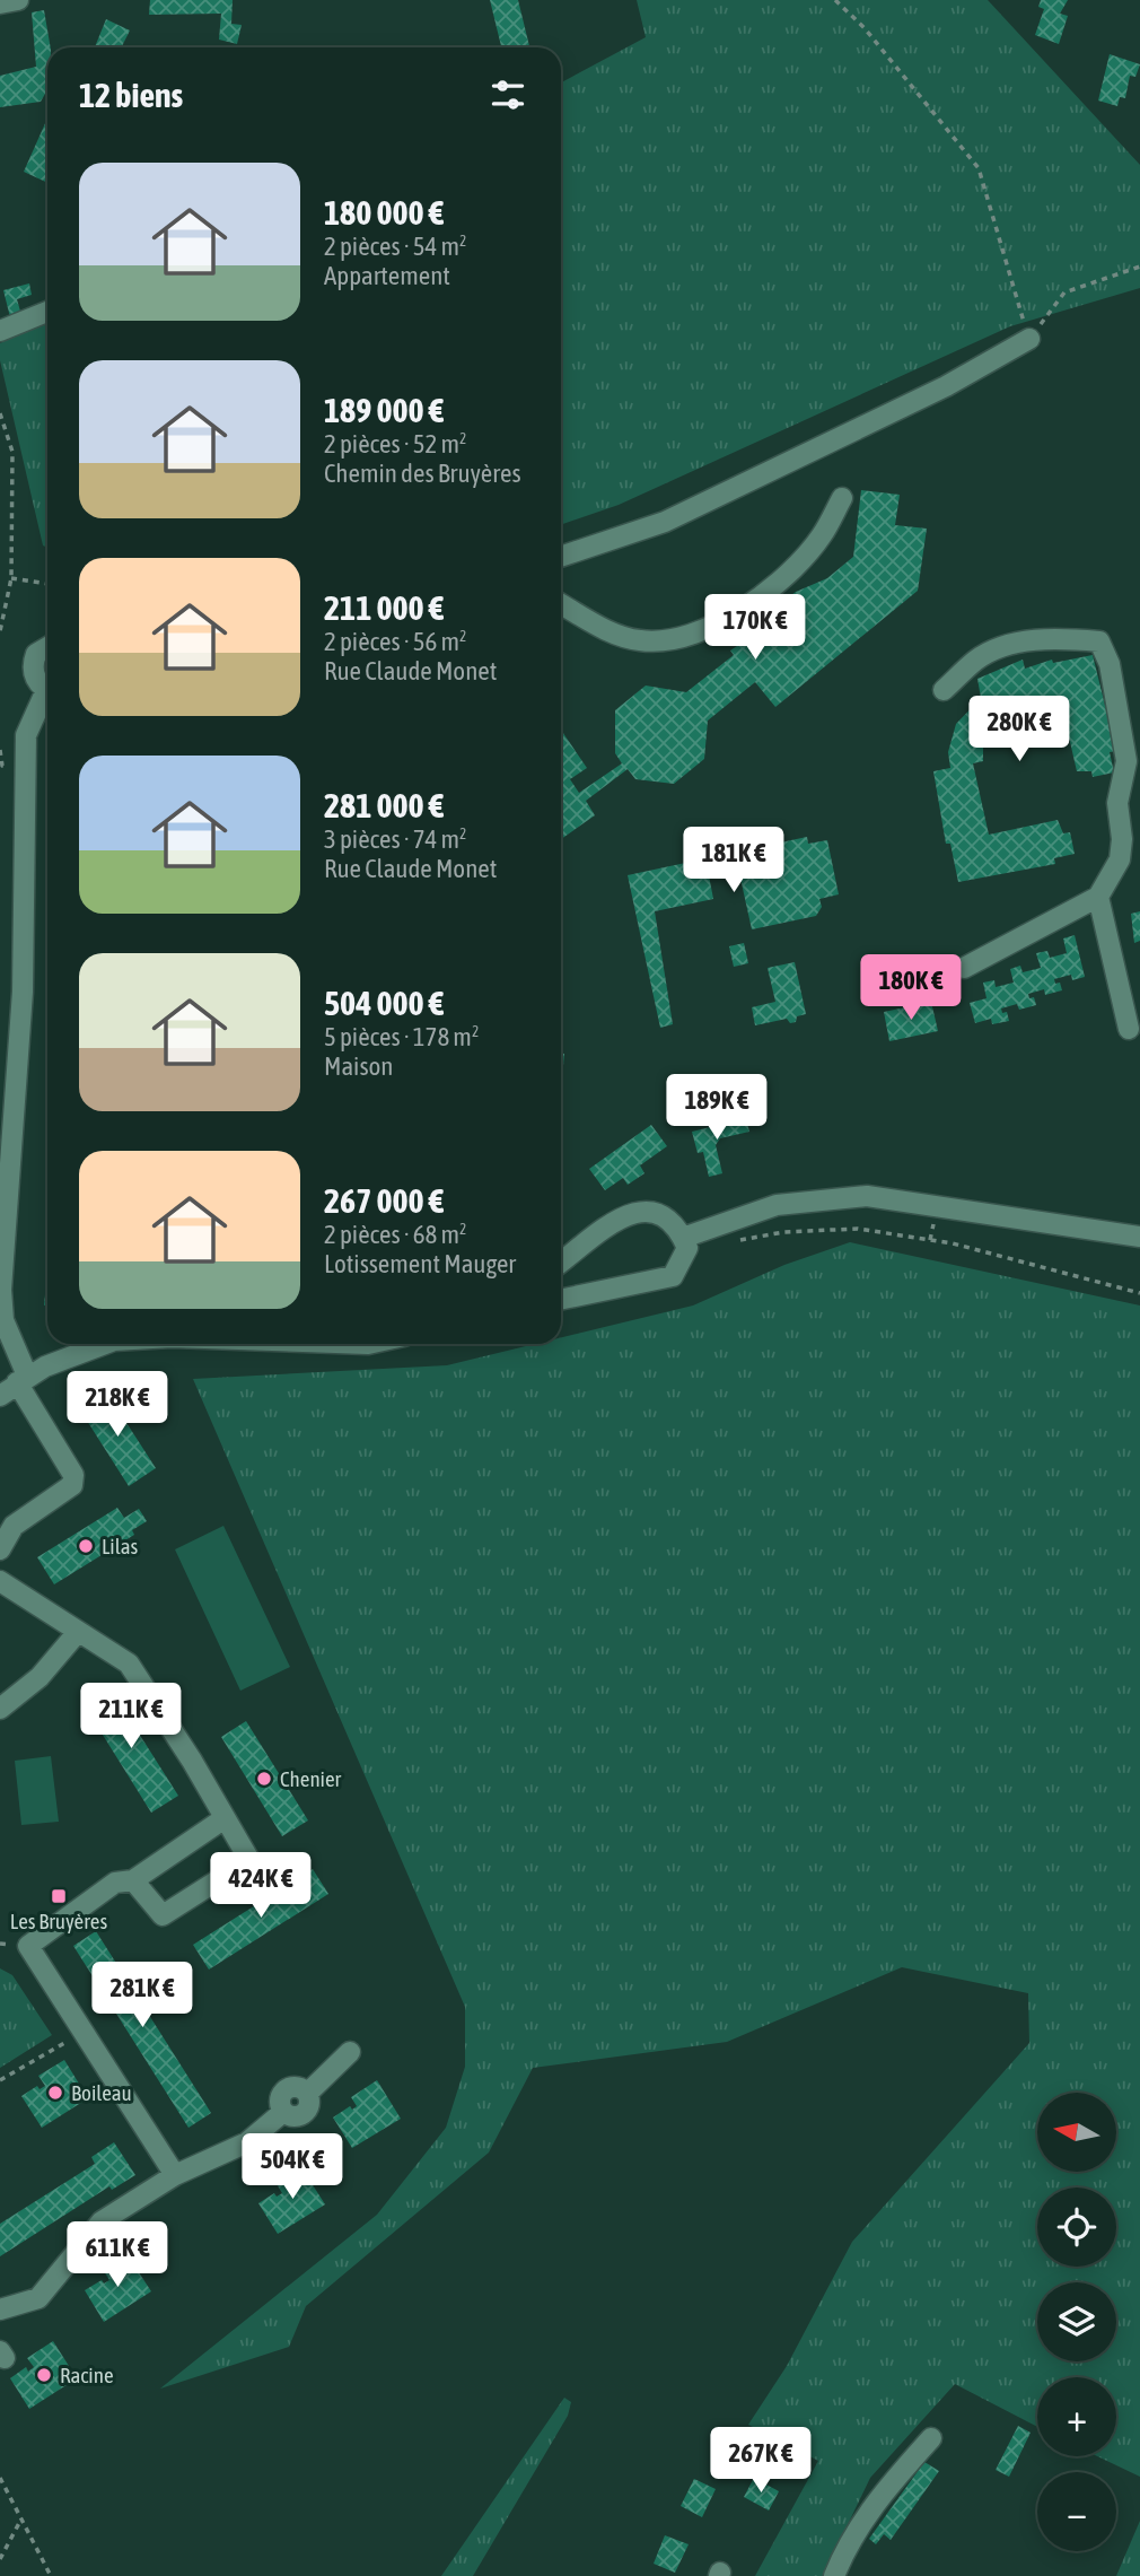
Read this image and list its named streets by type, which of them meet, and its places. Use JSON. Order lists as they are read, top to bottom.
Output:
{
  "places": {
    "other": [
      "Lilas",
      "Chenier",
      "Boileau",
      "Racine"
    ],
    "transit": ["Les Bruyères"]
  },
  "north": "left",
  "page": {
    "heading": "12 biens",
    "list": [
      {
        "name": "180 000 €",
        "note": "2 pièces · 54 m² · Appartement"
      },
      {
        "name": "189 000 €",
        "note": "2 pièces · 52 m² · Chemin des Bruyères"
      },
      {
        "name": "211 000 €",
        "note": "2 pièces · 56 m² · Rue Claude Monet"
      },
      {
        "name": "281 000 €",
        "note": "3 pièces · 74 m² · Rue Claude Monet"
      },
      {
        "name": "504 000 €",
        "note": "5 pièces · 178 m² · Maison"
      },
      {
        "name": "267 000 €",
        "note": "2 pièces · 68 m² · Lotissement Mauger"
      }
    ],
    "price": [
      "170K €",
      "280K €",
      "181K €",
      "180K €",
      "189K €",
      "218K €",
      "211K €",
      "424K €",
      "281K €",
      "504K €",
      "611K €",
      "267K €"
    ],
    "map_buttons": ["+", "−"]
  }
}
